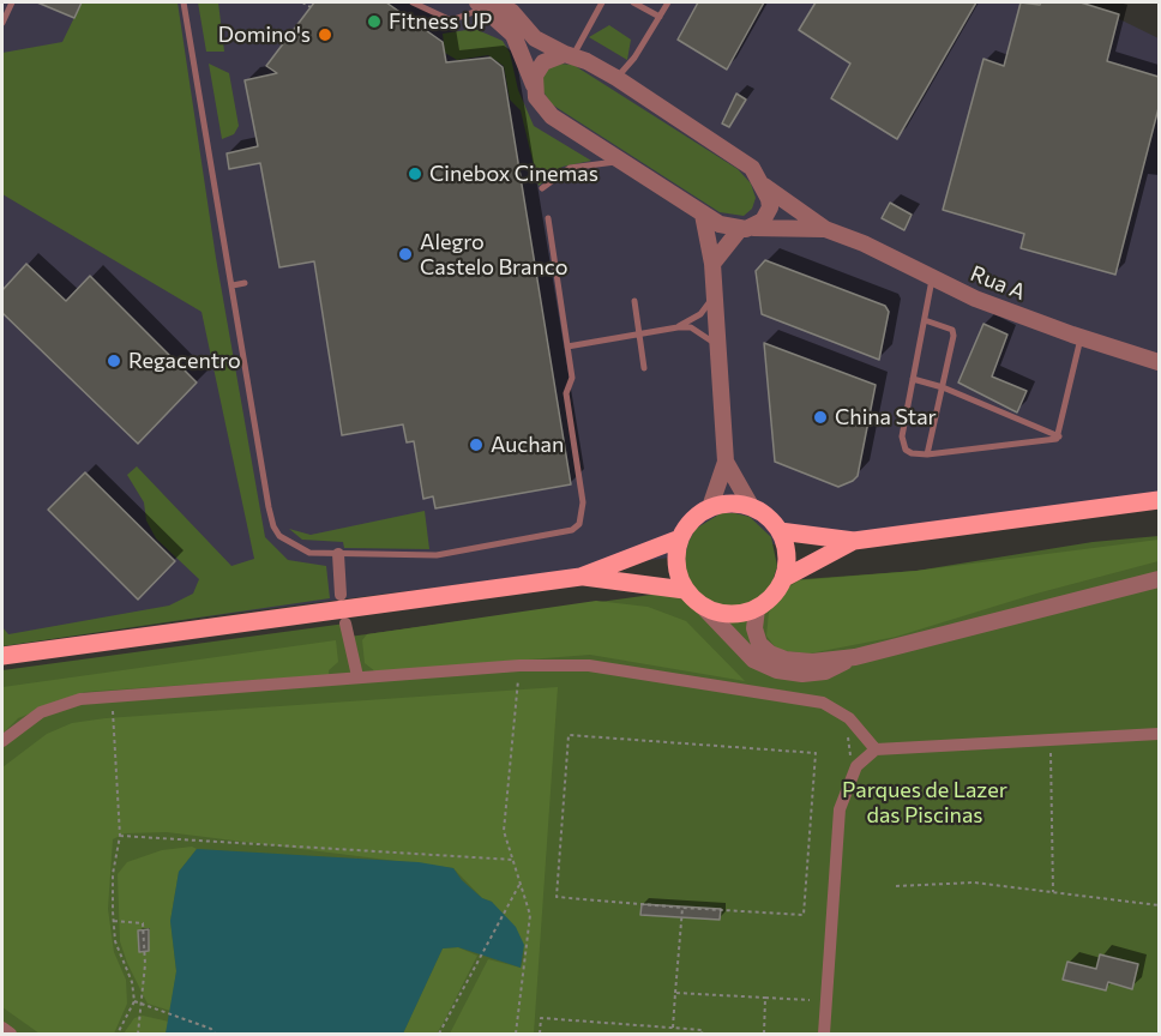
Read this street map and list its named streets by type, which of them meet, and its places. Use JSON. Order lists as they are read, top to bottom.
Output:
{
  "streets": {
    "street": ["Rua A"]
  },
  "parks": ["Parques de Lazer das Piscinas"],
  "places": [
    "Fitness UP",
    "Domino's",
    "Cinebox Cinemas",
    "Alegro Castelo Branco",
    "Regacentro",
    "China Star",
    "Auchan"
  ]
}
